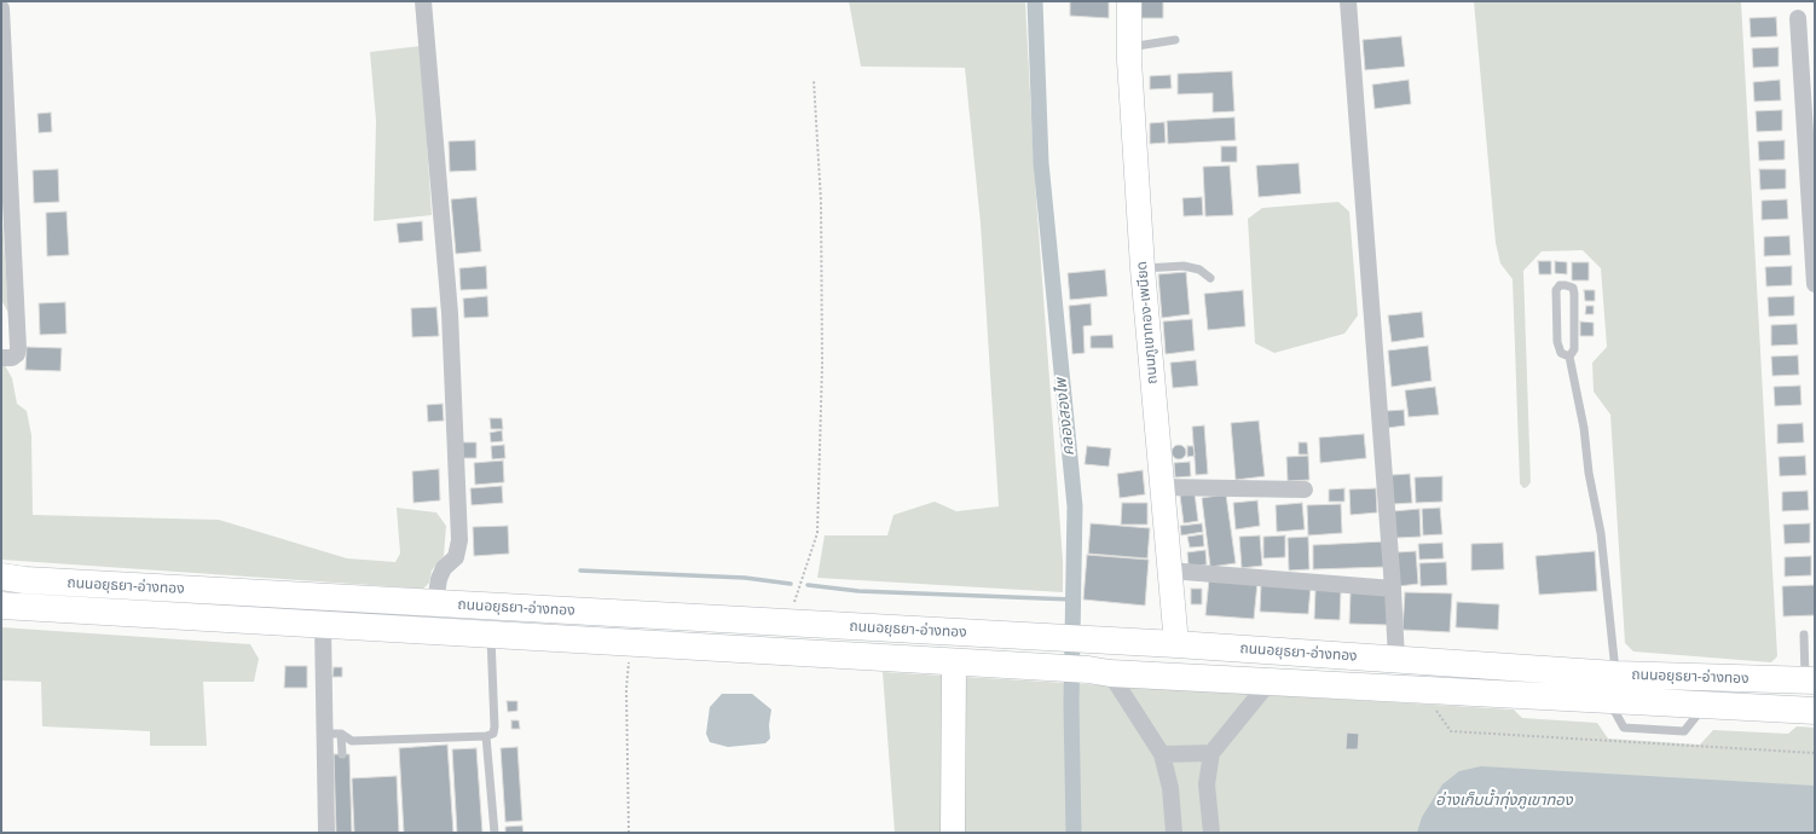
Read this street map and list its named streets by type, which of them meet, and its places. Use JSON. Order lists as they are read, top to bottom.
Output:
{
  "streets": {
    "main road": ["ถนนอยุธยา-อ่างทอง"],
    "street": ["ถนนภูเขาทอง-เพนียด"]
  },
  "crossings": [
    ["ถนนภูเขาทอง-เพนียด", "ถนนอยุธยา-อ่างทอง"]
  ],
  "water": ["คลองสองไพ", "อ่างเก็บน้ำทุ่งภูเขาทอง"]
}
